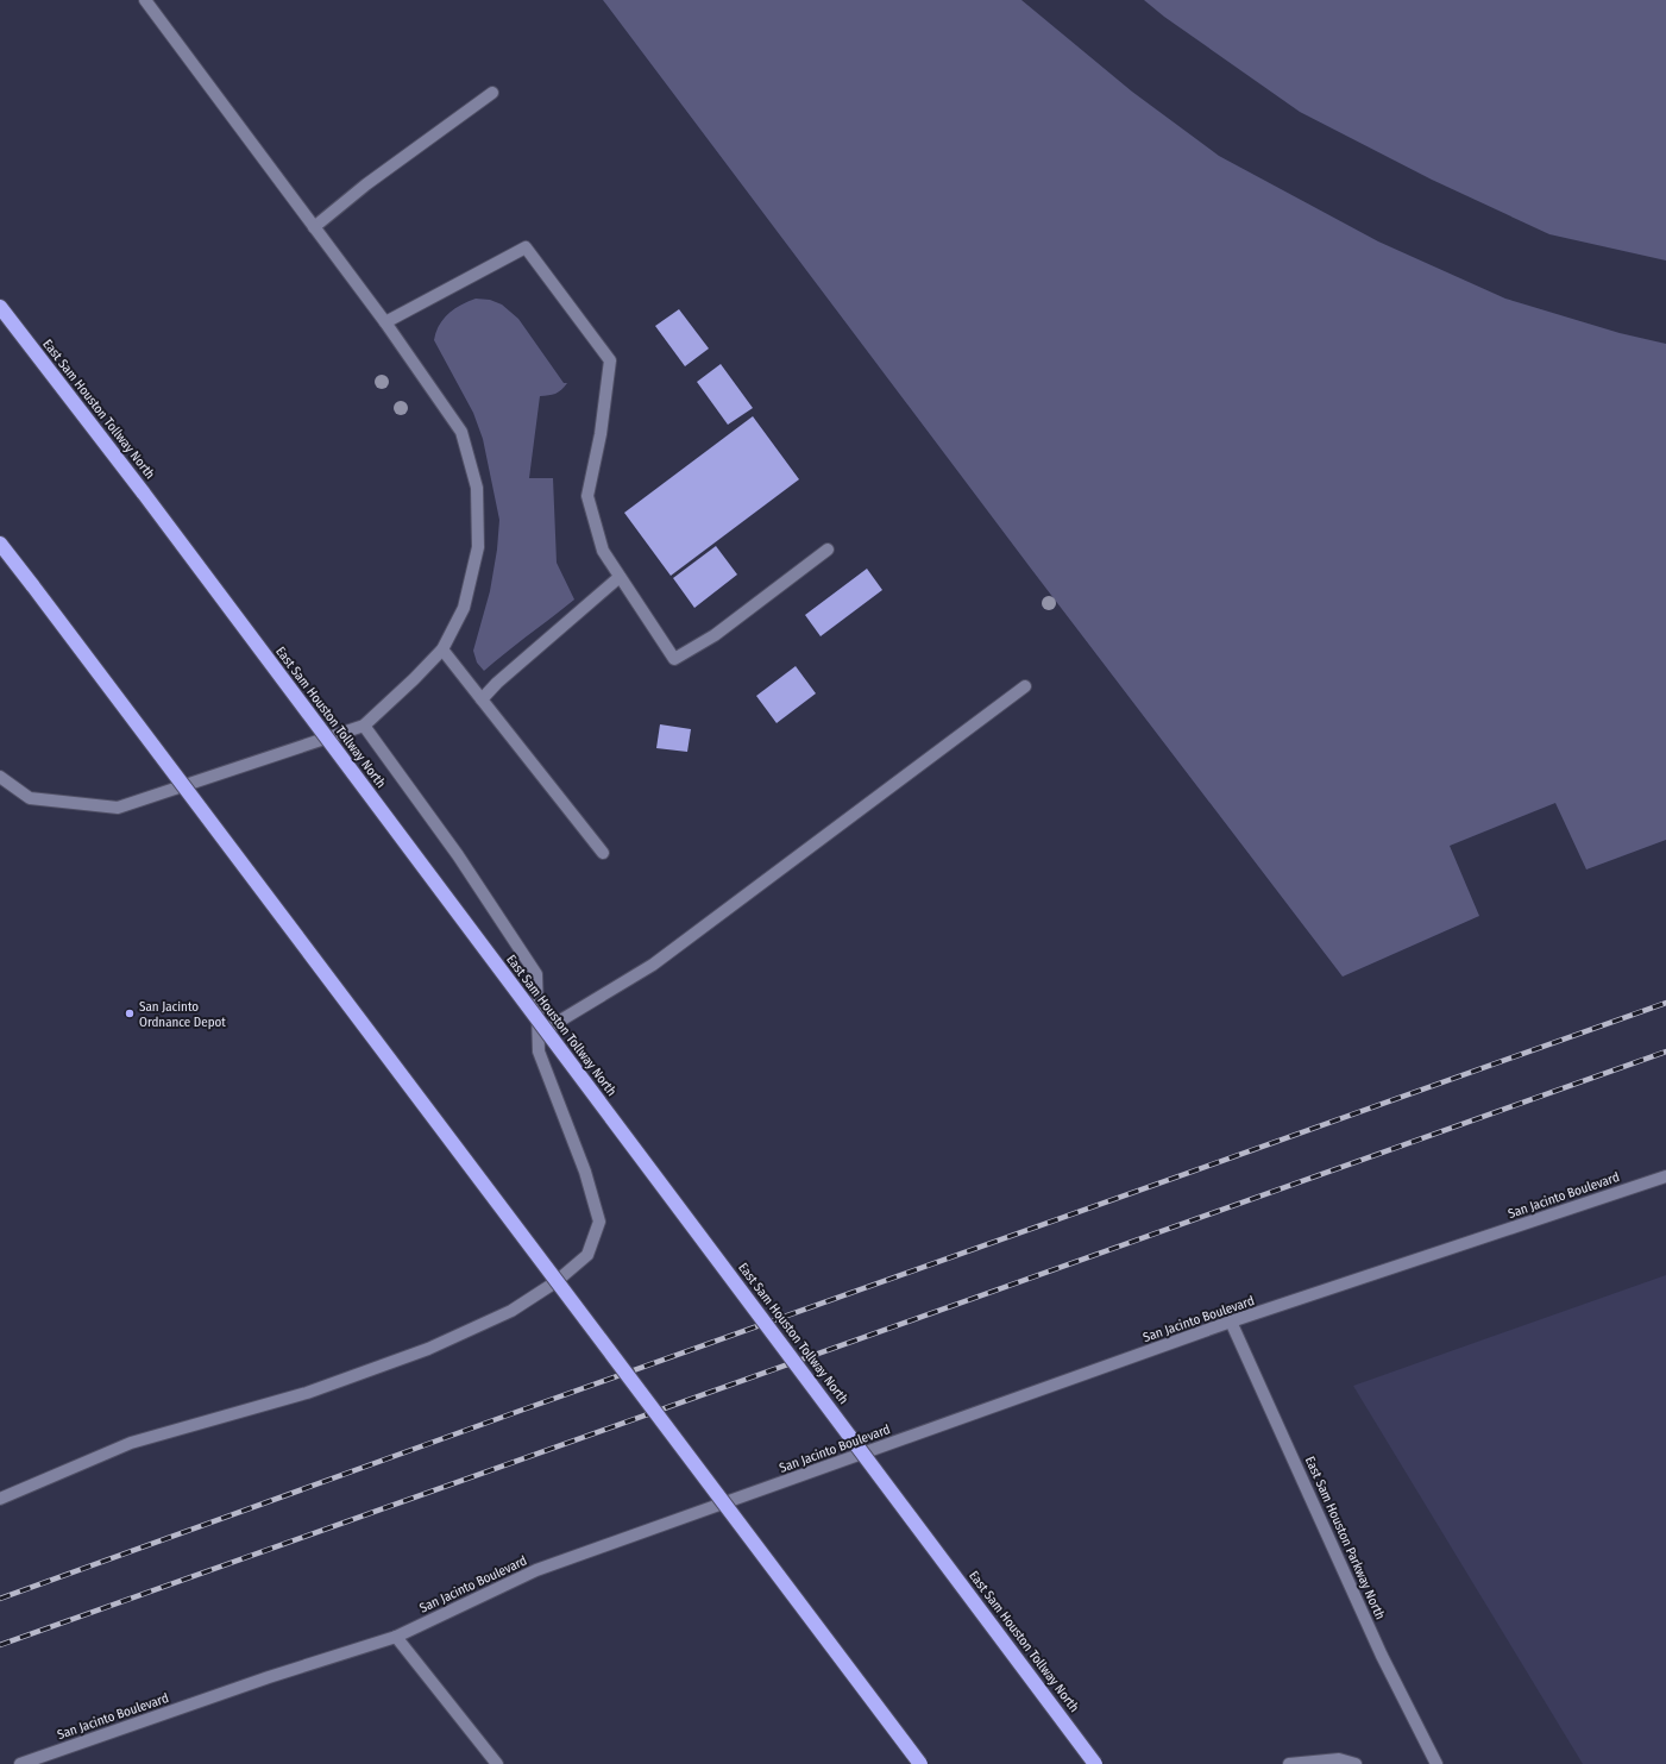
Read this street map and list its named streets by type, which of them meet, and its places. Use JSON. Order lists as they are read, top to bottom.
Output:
{
  "streets": {
    "highway": ["East Sam Houston Tollway North"],
    "main road": ["San Jacinto Boulevard", "East Sam Houston Parkway North"]
  },
  "crossings": [
    ["San Jacinto Boulevard", "East Sam Houston Parkway North"]
  ],
  "places": ["San Jacinto Ordnance Depot"]
}
